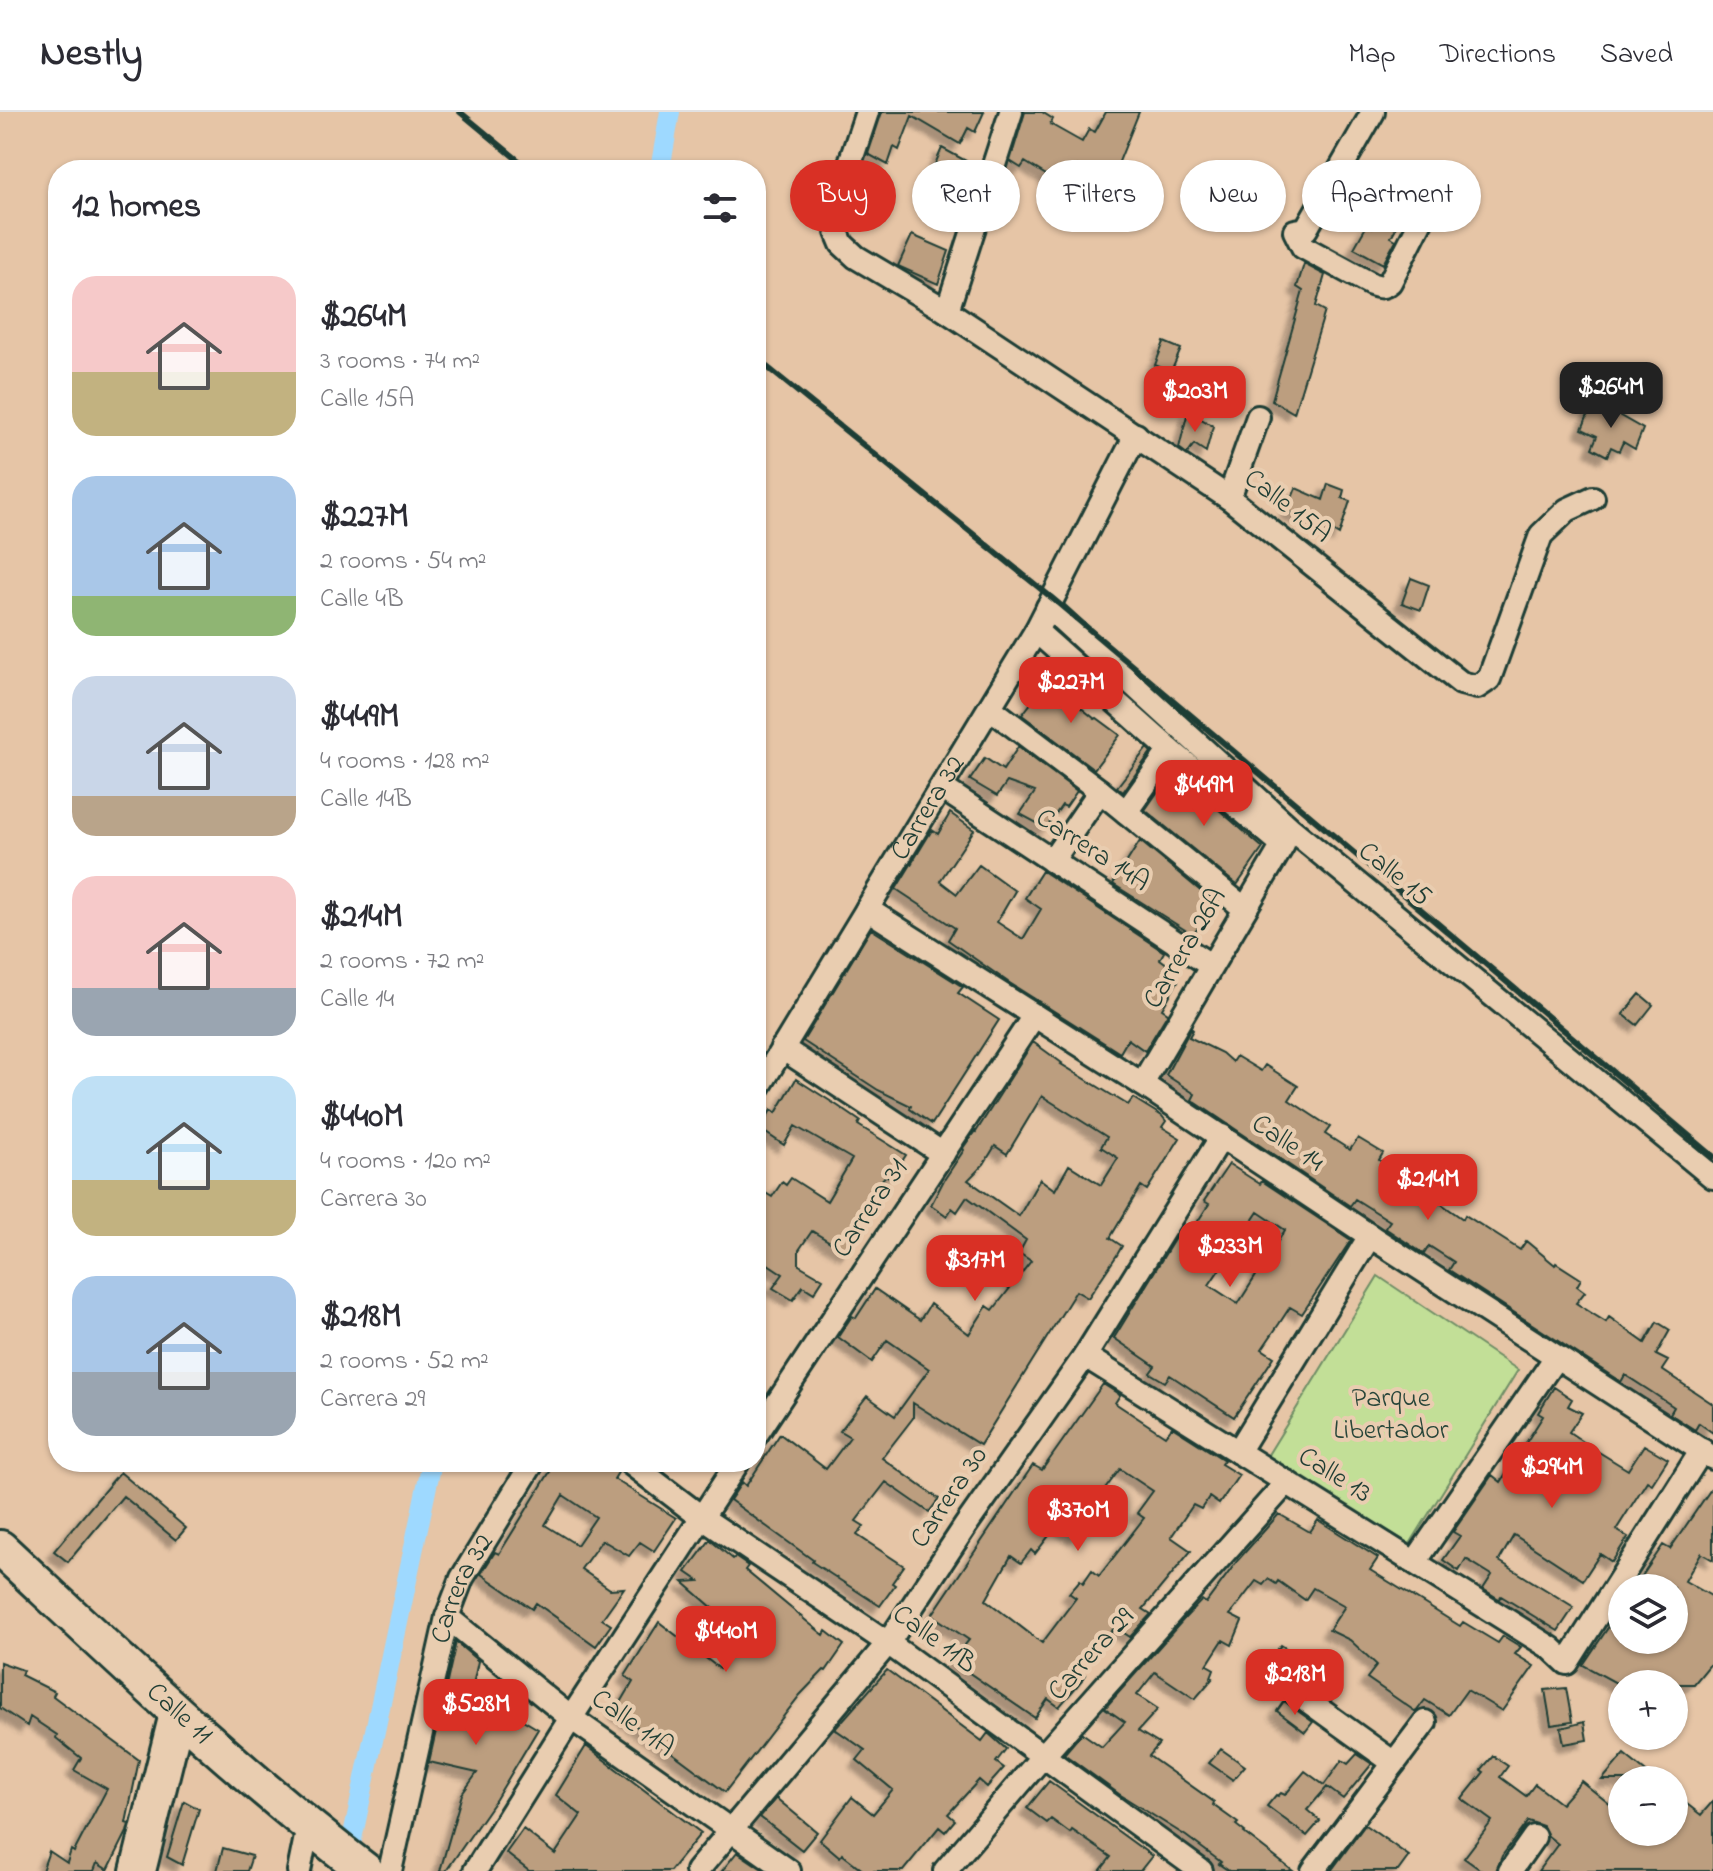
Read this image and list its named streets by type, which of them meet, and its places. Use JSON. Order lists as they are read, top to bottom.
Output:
{
  "streets": {
    "main road": ["Calle 11"],
    "street": [
      "Calle 15A",
      "Carrera 32",
      "Carrera 14A",
      "Calle 15",
      "Carrera 26A",
      "Calle 14",
      "Carrera 31",
      "Calle 13",
      "Carrera 30",
      "Calle 11B",
      "Carrera 29",
      "Calle 11A"
    ]
  },
  "crossings": [
    ["Calle 15A", "Carrera 32"],
    ["Carrera 32", "Carrera 14A"],
    ["Carrera 32", "Calle 15"],
    ["Carrera 32", "Calle 14"],
    ["Carrera 32", "Calle 11A"],
    ["Carrera 14A", "Carrera 26A"],
    ["Carrera 26A", "Calle 14"],
    ["Calle 14", "Carrera 31"],
    ["Calle 14", "Calle 13"],
    ["Calle 14", "Carrera 30"],
    ["Calle 13", "Carrera 30"],
    ["Calle 13", "Carrera 29"],
    ["Carrera 30", "Calle 11B"],
    ["Carrera 30", "Calle 11A"],
    ["Calle 11B", "Carrera 29"]
  ],
  "parks": ["Parque Libertador"],
  "page": {
    "header": "Nestly",
    "nav": ["Map", "Directions", "Saved"],
    "chip": [
      "Buy",
      "Rent",
      "Filters",
      "New",
      "Apartment"
    ],
    "heading": "12 homes",
    "list": [
      {
        "name": "$264M",
        "note": "3 rooms · 74 m² · Calle 15A"
      },
      {
        "name": "$227M",
        "note": "2 rooms · 54 m² · Calle 4B"
      },
      {
        "name": "$449M",
        "note": "4 rooms · 128 m² · Calle 14B"
      },
      {
        "name": "$214M",
        "note": "2 rooms · 72 m² · Calle 14"
      },
      {
        "name": "$440M",
        "note": "4 rooms · 120 m² · Carrera 30"
      },
      {
        "name": "$218M",
        "note": "2 rooms · 52 m² · Carrera 29"
      }
    ],
    "price": [
      "$264M",
      "$203M",
      "$227M",
      "$449M",
      "$214M",
      "$233M",
      "$317M",
      "$294M",
      "$370M",
      "$440M",
      "$218M",
      "$528M"
    ],
    "map_buttons": ["+", "−"]
  }
}
